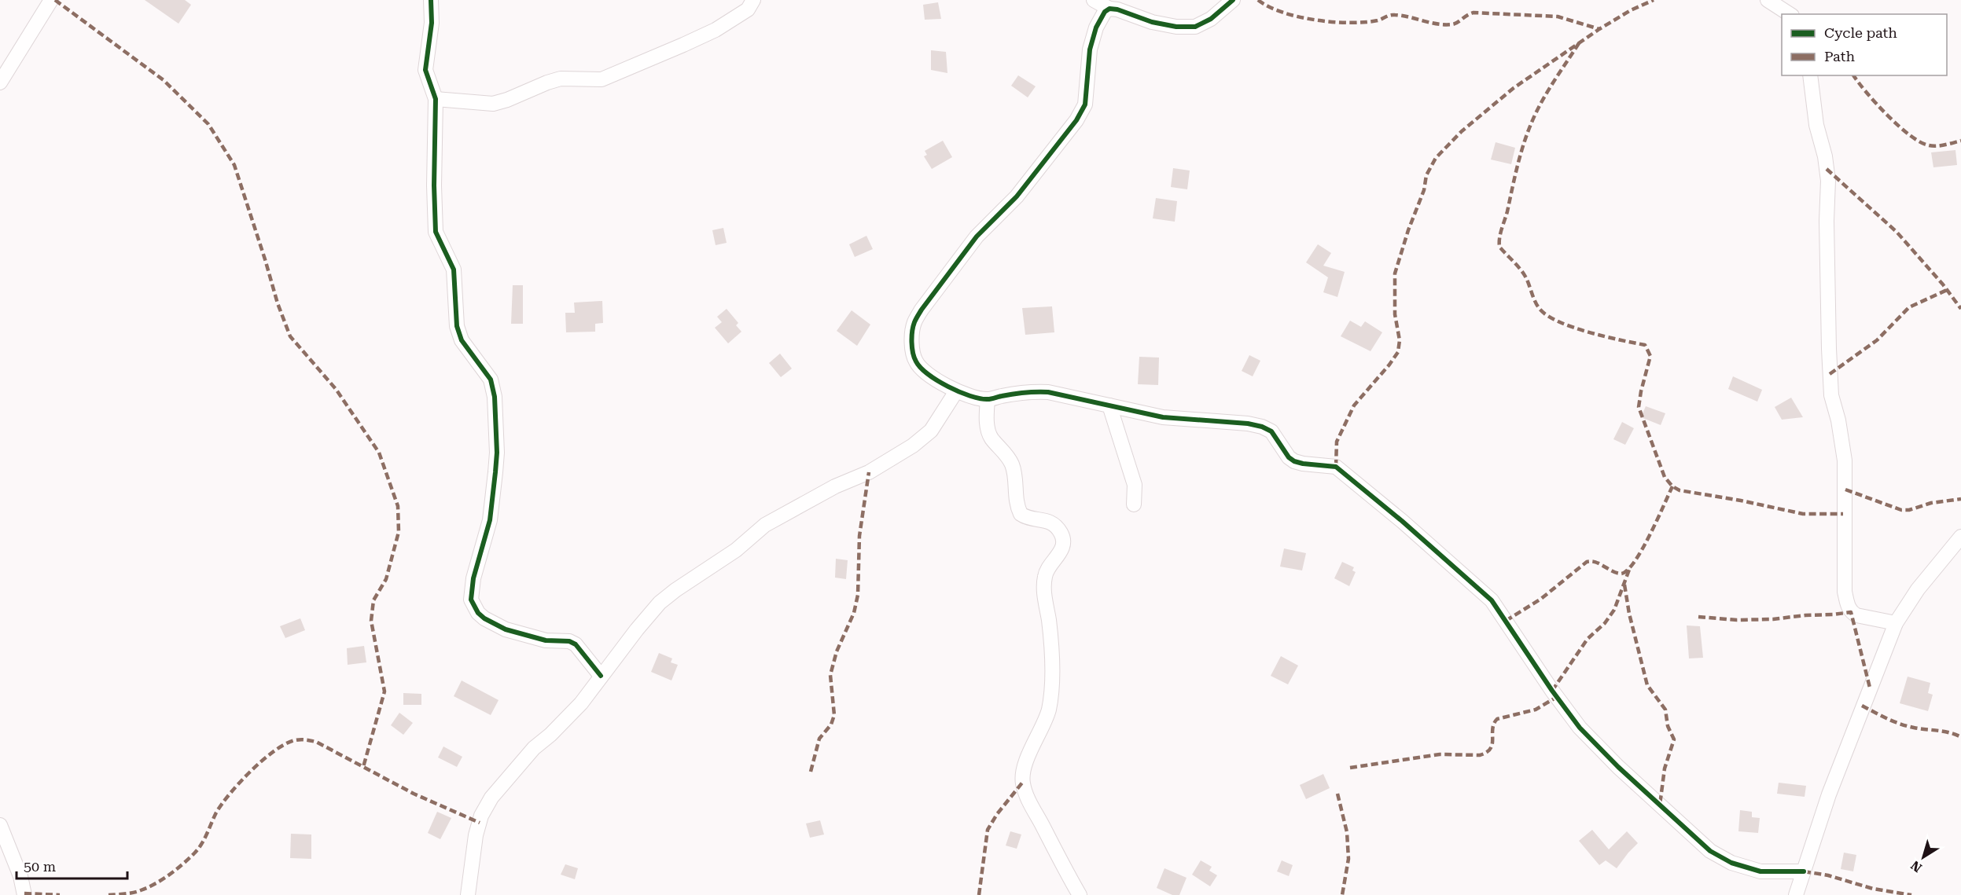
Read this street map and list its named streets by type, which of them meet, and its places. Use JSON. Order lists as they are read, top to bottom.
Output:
{
  "legend": ["Cycle path", "Path"],
  "scale_bar": "50 m",
  "north": "bottom left"
}
